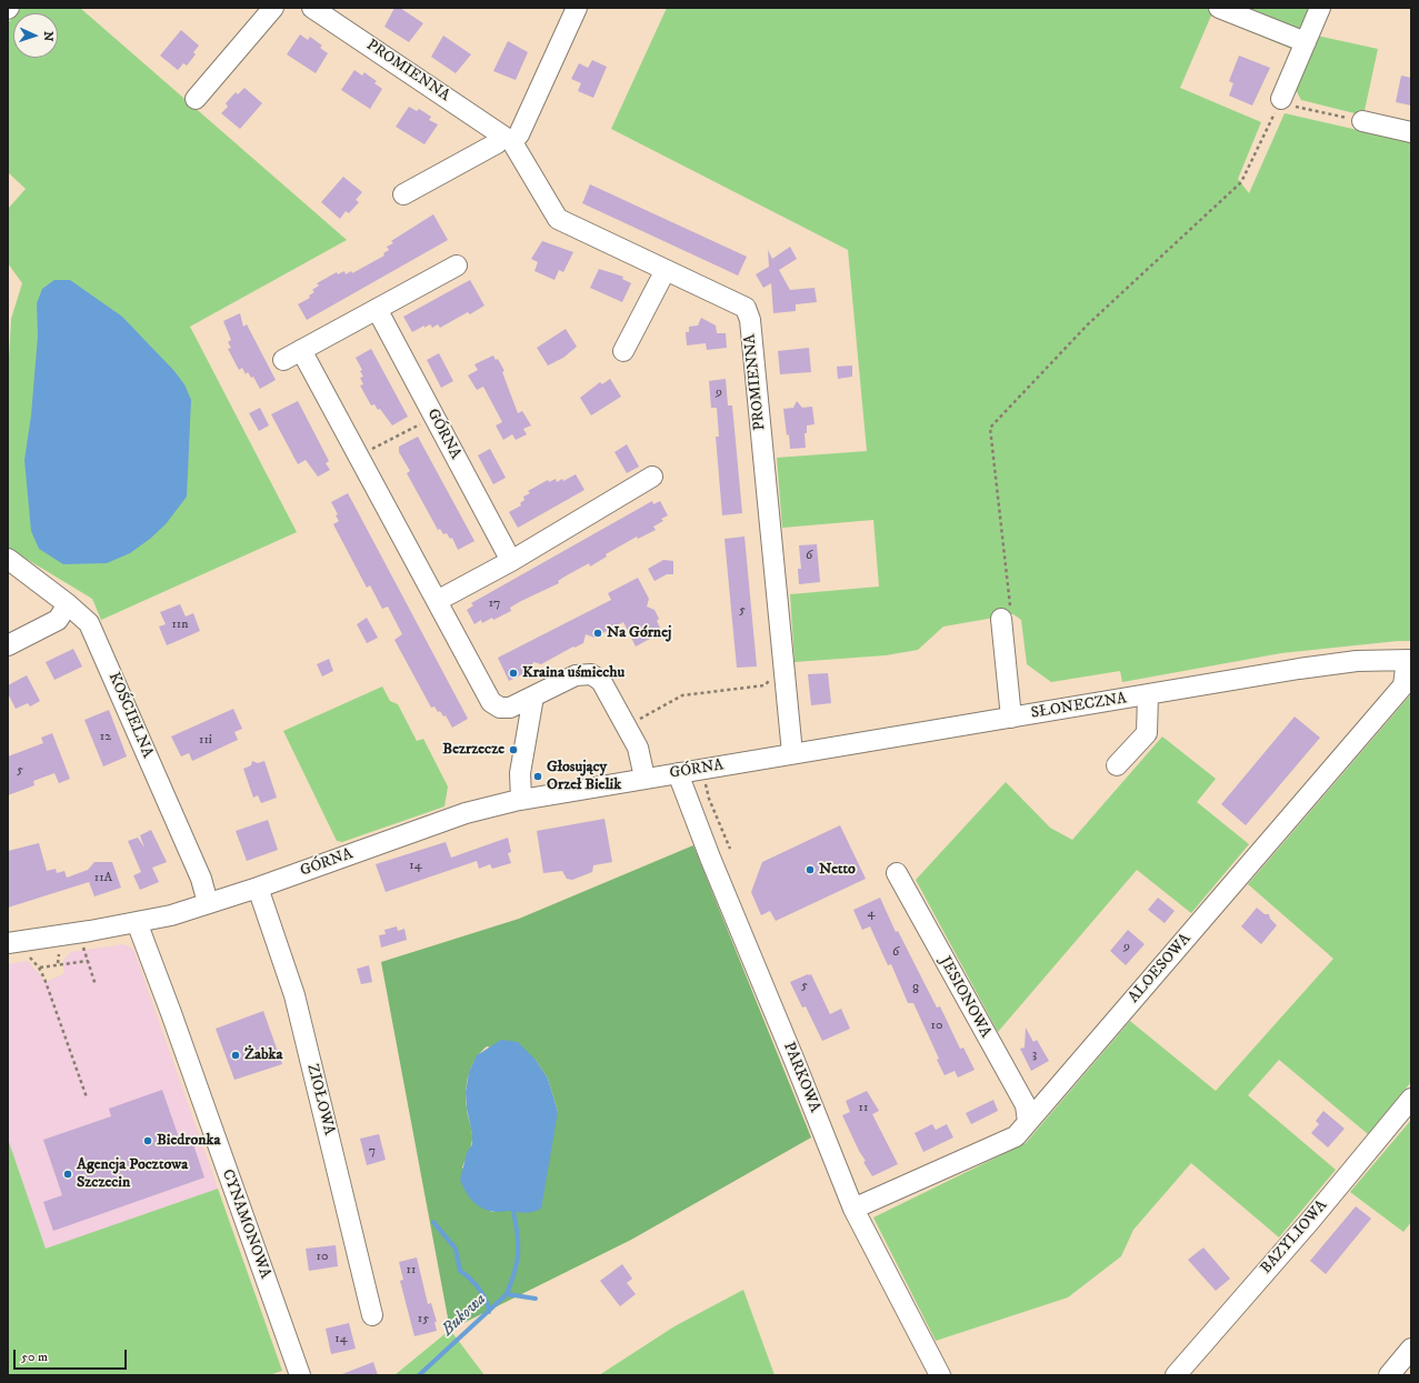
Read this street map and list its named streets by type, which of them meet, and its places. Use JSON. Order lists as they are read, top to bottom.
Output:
{
  "streets": {
    "street": [
      "PROMIENNA",
      "GÓRNA",
      "SŁONECZNA",
      "KOŚCIELNA",
      "ALOESOWA",
      "JESIONOWA",
      "PARKOWA",
      "ZIOŁOWA",
      "CYNAMONOWA",
      "BAZYLIOWA"
    ]
  },
  "crossings": [
    ["PROMIENNA", "SŁONECZNA"],
    ["GÓRNA", "SŁONECZNA"],
    ["GÓRNA", "KOŚCIELNA"],
    ["GÓRNA", "PARKOWA"],
    ["GÓRNA", "ZIOŁOWA"],
    ["GÓRNA", "CYNAMONOWA"],
    ["SŁONECZNA", "ALOESOWA"],
    ["ALOESOWA", "JESIONOWA"],
    ["ALOESOWA", "PARKOWA"]
  ],
  "water": ["Bukowa"],
  "places": [
    "Na Górnej",
    "Kraina uśmiechu",
    "Bezrzecze",
    "Głosujący Orzeł Bielik",
    "Netto",
    "Żabka",
    "Biedronka",
    "Agencja Pocztowa Szczecin"
  ],
  "house_numbers": [
    "9",
    "6",
    "17",
    "5",
    "11n",
    "12",
    "11i",
    "5",
    "14",
    "11A",
    "4",
    "9",
    "6",
    "5",
    "8",
    "10",
    "3",
    "11",
    "7",
    "10",
    "11",
    "15",
    "14"
  ],
  "scale_bar": "50 m",
  "north": "right"
}
